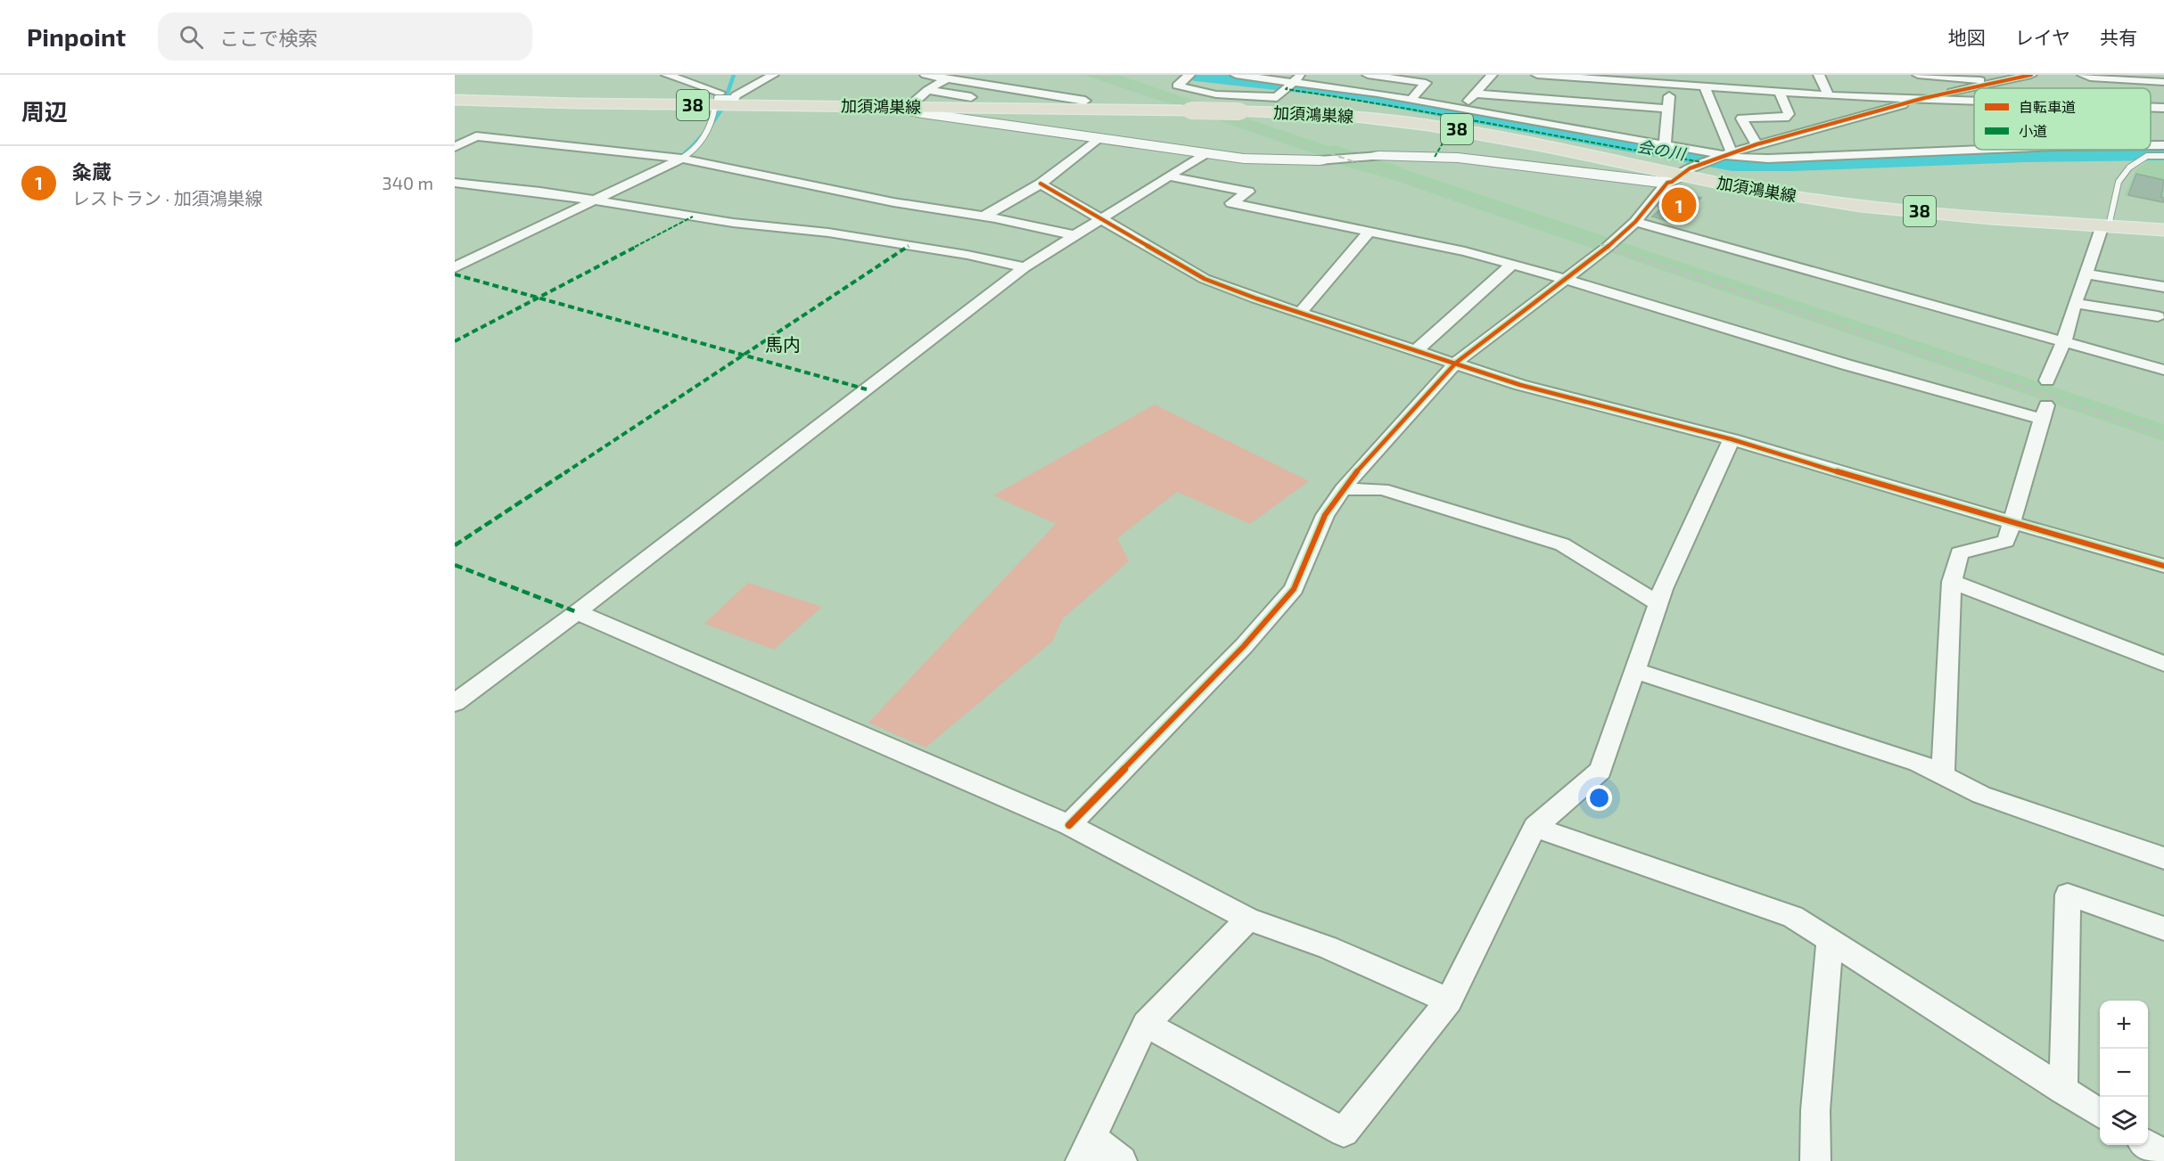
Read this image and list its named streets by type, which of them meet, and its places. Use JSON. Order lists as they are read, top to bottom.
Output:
{
  "streets": {
    "main road": ["38", "加須鴻巣線"]
  },
  "districts": ["馬内"],
  "water": ["会の川"],
  "legend": ["自転車道", "小道"],
  "page": {
    "header": "Pinpoint",
    "search": "ここで検索",
    "nav": ["地図", "レイヤ", "共有"],
    "heading": "周辺",
    "list": [
      {
        "mark": "1",
        "name": "粂蔵",
        "note": "レストラン · 加須鴻巣線",
        "value": "340 m"
      }
    ],
    "pins": "1",
    "map_buttons": ["+", "−"]
  }
}
